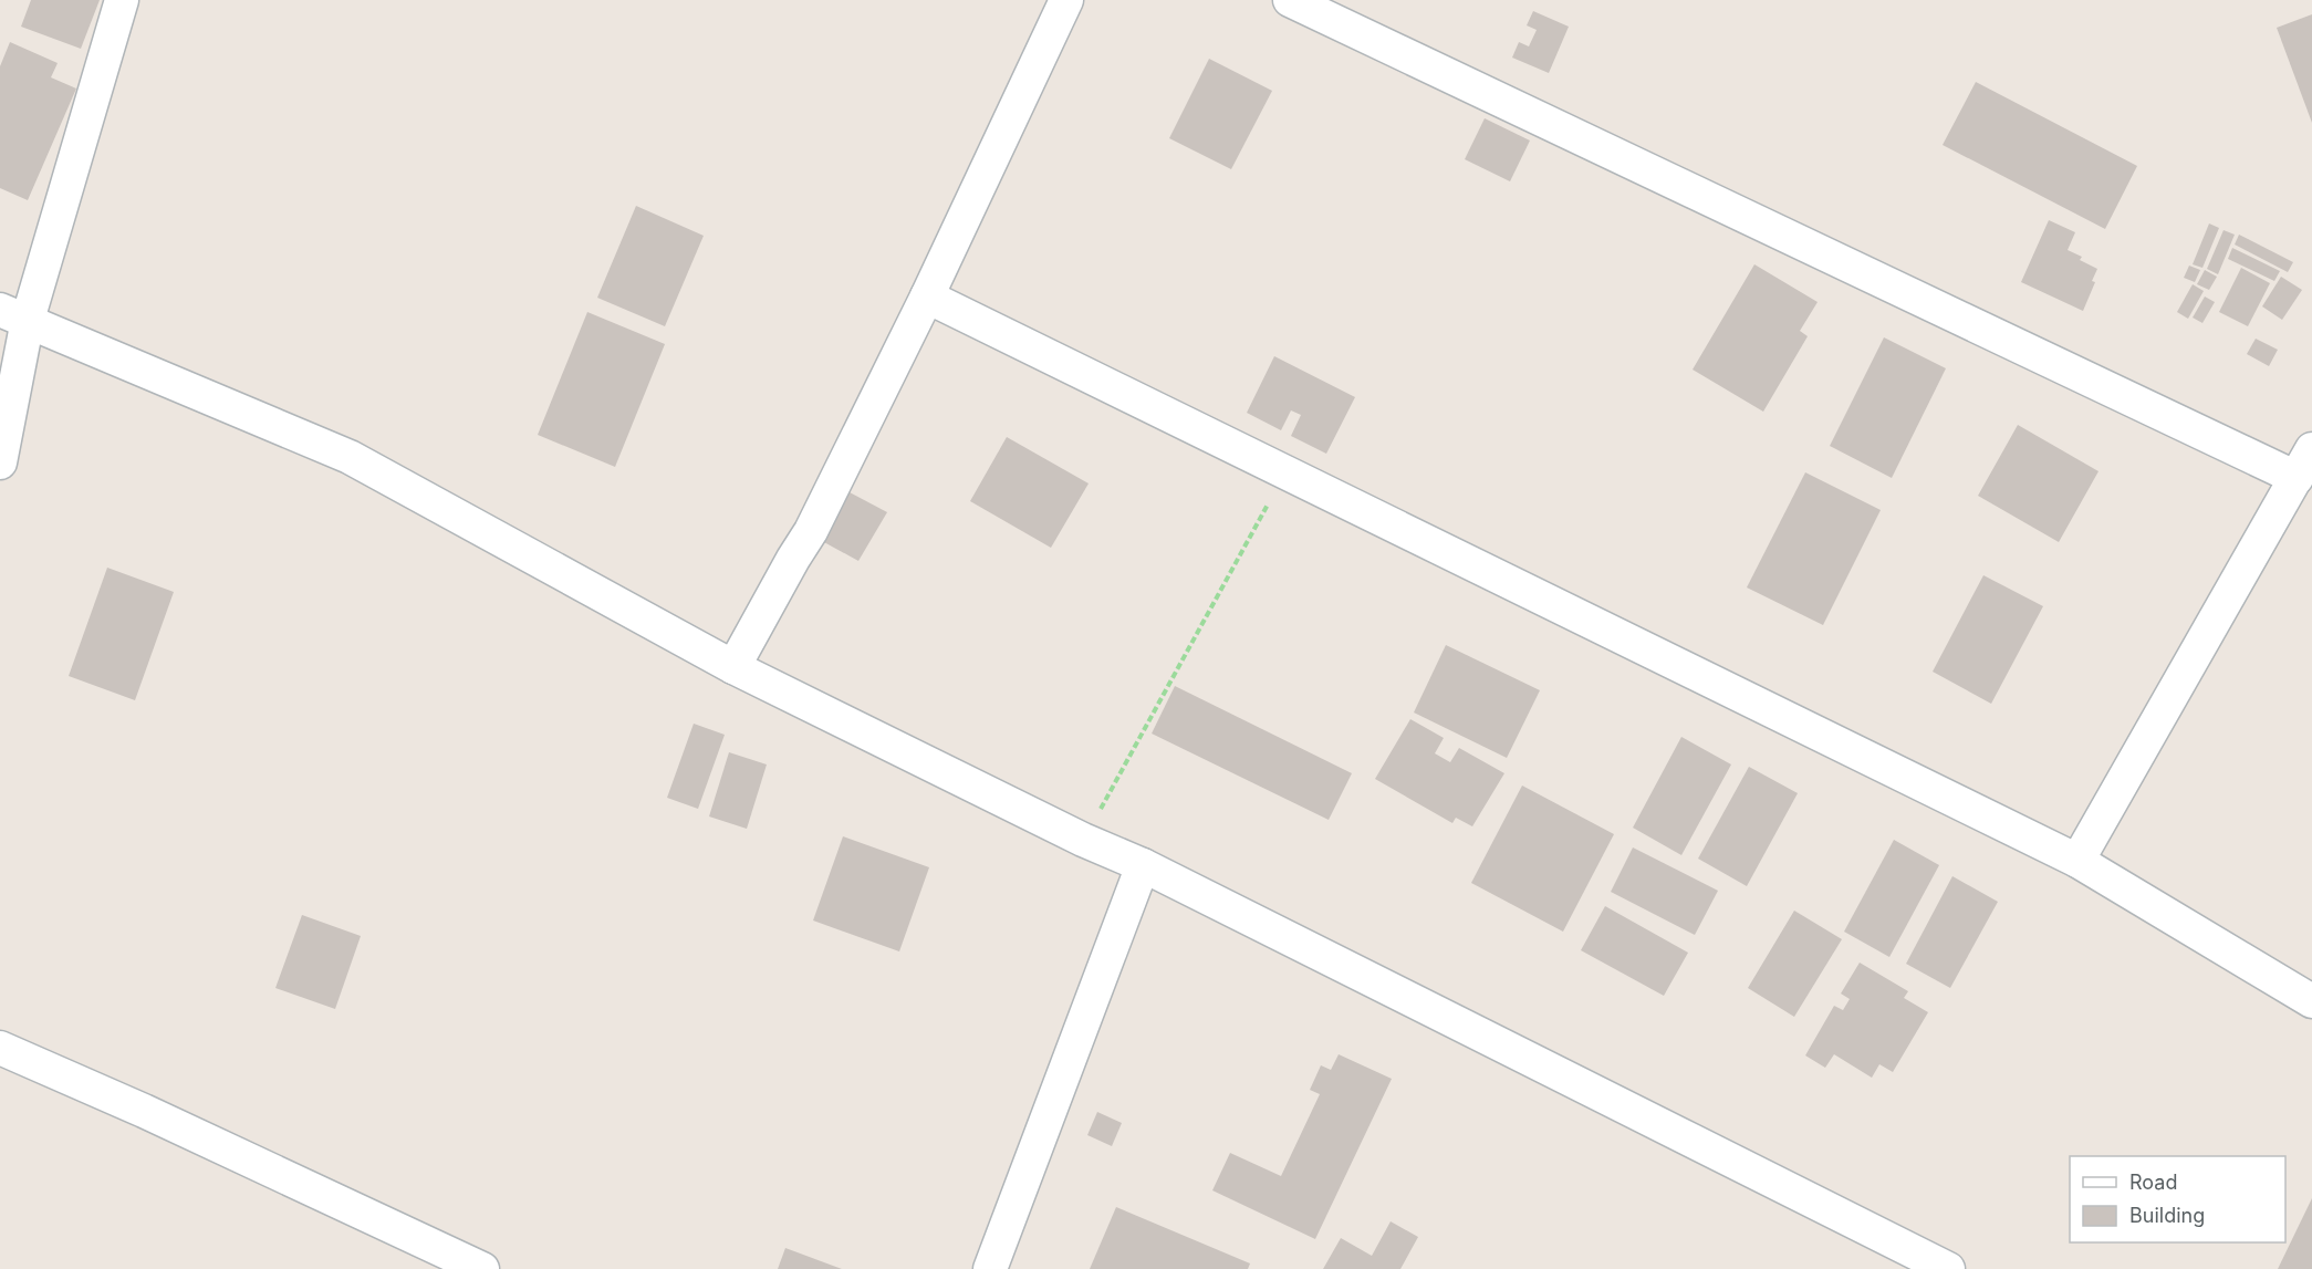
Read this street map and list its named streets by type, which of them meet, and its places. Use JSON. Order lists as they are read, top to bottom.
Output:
{
  "legend": ["Road", "Building"]
}
